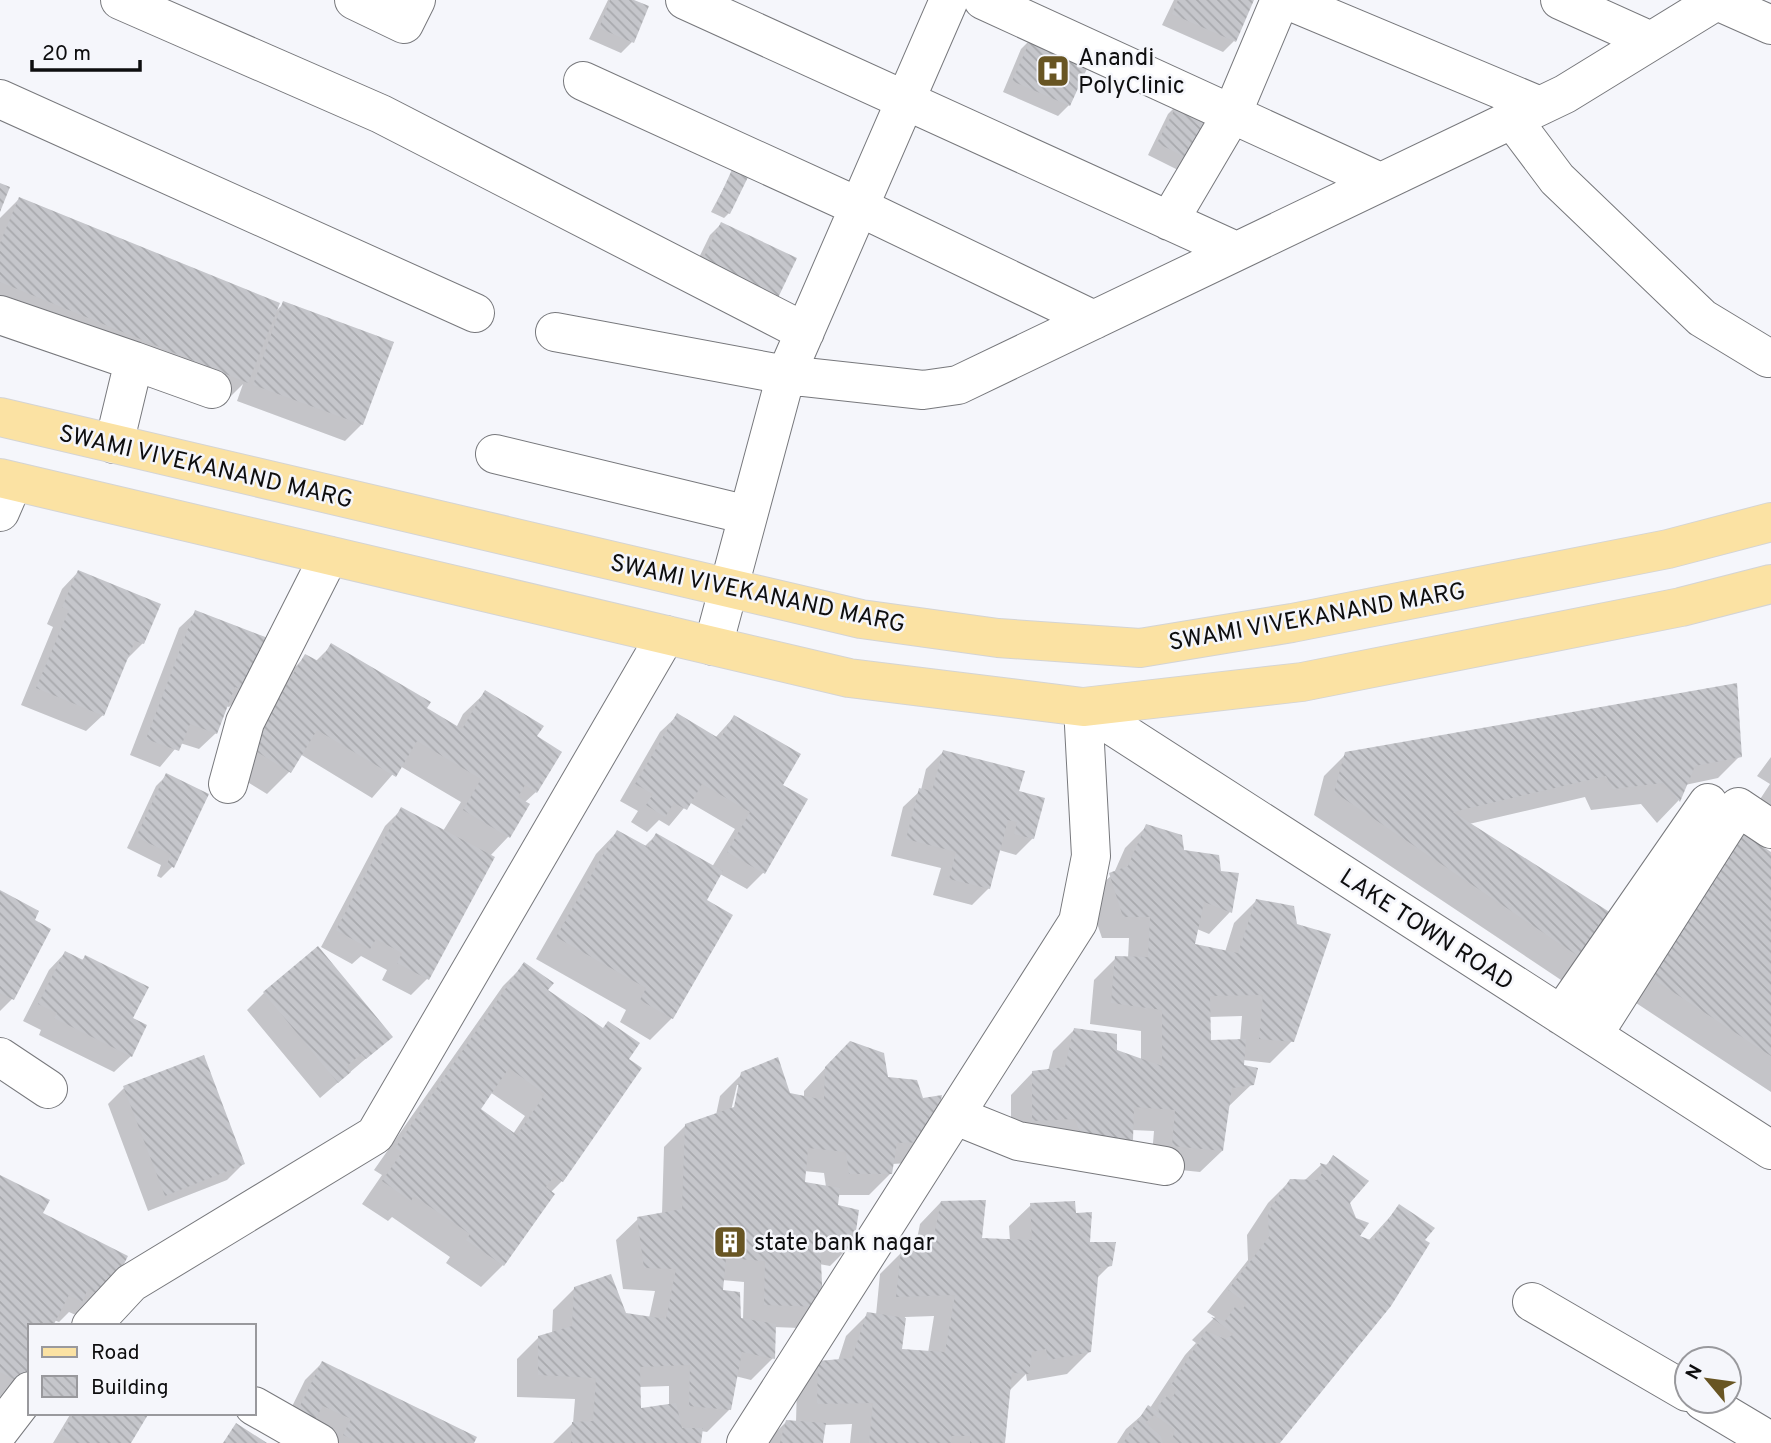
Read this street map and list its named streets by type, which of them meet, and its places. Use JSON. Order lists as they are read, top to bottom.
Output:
{
  "streets": {
    "main road": ["SWAMI VIVEKANAND MARG"],
    "street": ["LAKE TOWN ROAD"]
  },
  "places": {
    "hospital": ["Anandi PolyClinic"],
    "building": ["state bank nagar"]
  },
  "legend": ["Road", "Building"],
  "scale_bar": "20 m",
  "north": "top left"
}
